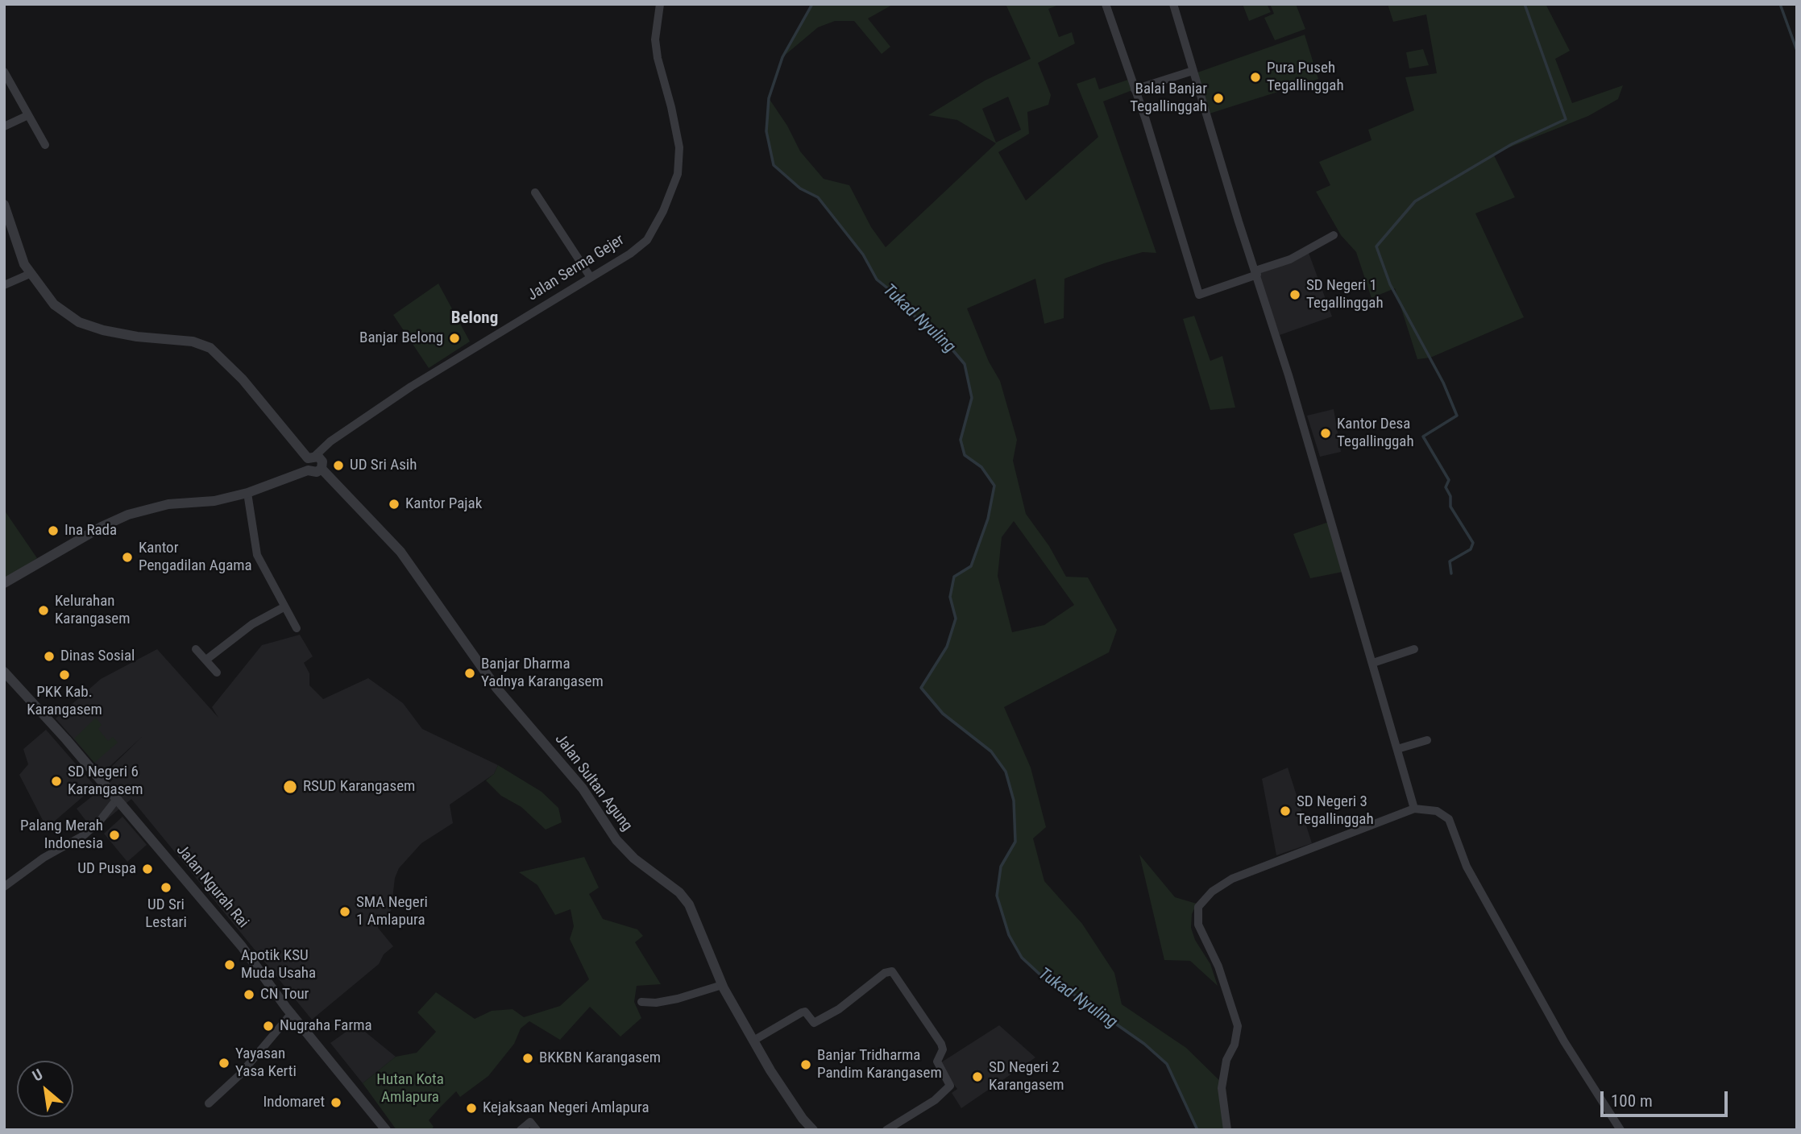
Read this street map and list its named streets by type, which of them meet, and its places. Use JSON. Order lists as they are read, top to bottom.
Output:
{
  "streets": {
    "street": ["Jalan Serma Gejer", "Jalan Sultan Agung", "Jalan Ngurah Rai"]
  },
  "crossings": [
    ["Jalan Serma Gejer", "Jalan Sultan Agung"]
  ],
  "districts": ["Belong"],
  "water": ["Tukad Nyuling"],
  "parks": ["Hutan Kota Amlapura"],
  "places": [
    "Pura Puseh Tegallinggah",
    "Balai Banjar Tegallinggah",
    "SD Negeri 1 Tegallinggah",
    "Banjar Belong",
    "Kantor Desa Tegallinggah",
    "UD Sri Asih",
    "Kantor Pajak",
    "Ina Rada",
    "Kantor Pengadilan Agama",
    "Kelurahan Karangasem",
    "Dinas Sosial",
    "Banjar Dharma Yadnya Karangasem",
    "PKK Kab. Karangasem",
    "SD Negeri 6 Karangasem",
    "RSUD Karangasem",
    "SD Negeri 3 Tegallinggah",
    "Palang Merah Indonesia",
    "UD Puspa",
    "UD Sri Lestari",
    "SMA Negeri 1 Amlapura",
    "Apotik KSU Muda Usaha",
    "CN Tour",
    "Nugraha Farma",
    "BKKBN Karangasem",
    "Yayasan Yasa Kerti",
    "Banjar Tridharma Pandim Karangasem",
    "SD Negeri 2 Karangasem",
    "Indomaret",
    "Kejaksaan Negeri Amlapura"
  ],
  "scale_bar": "100 m",
  "north": "top left"
}
